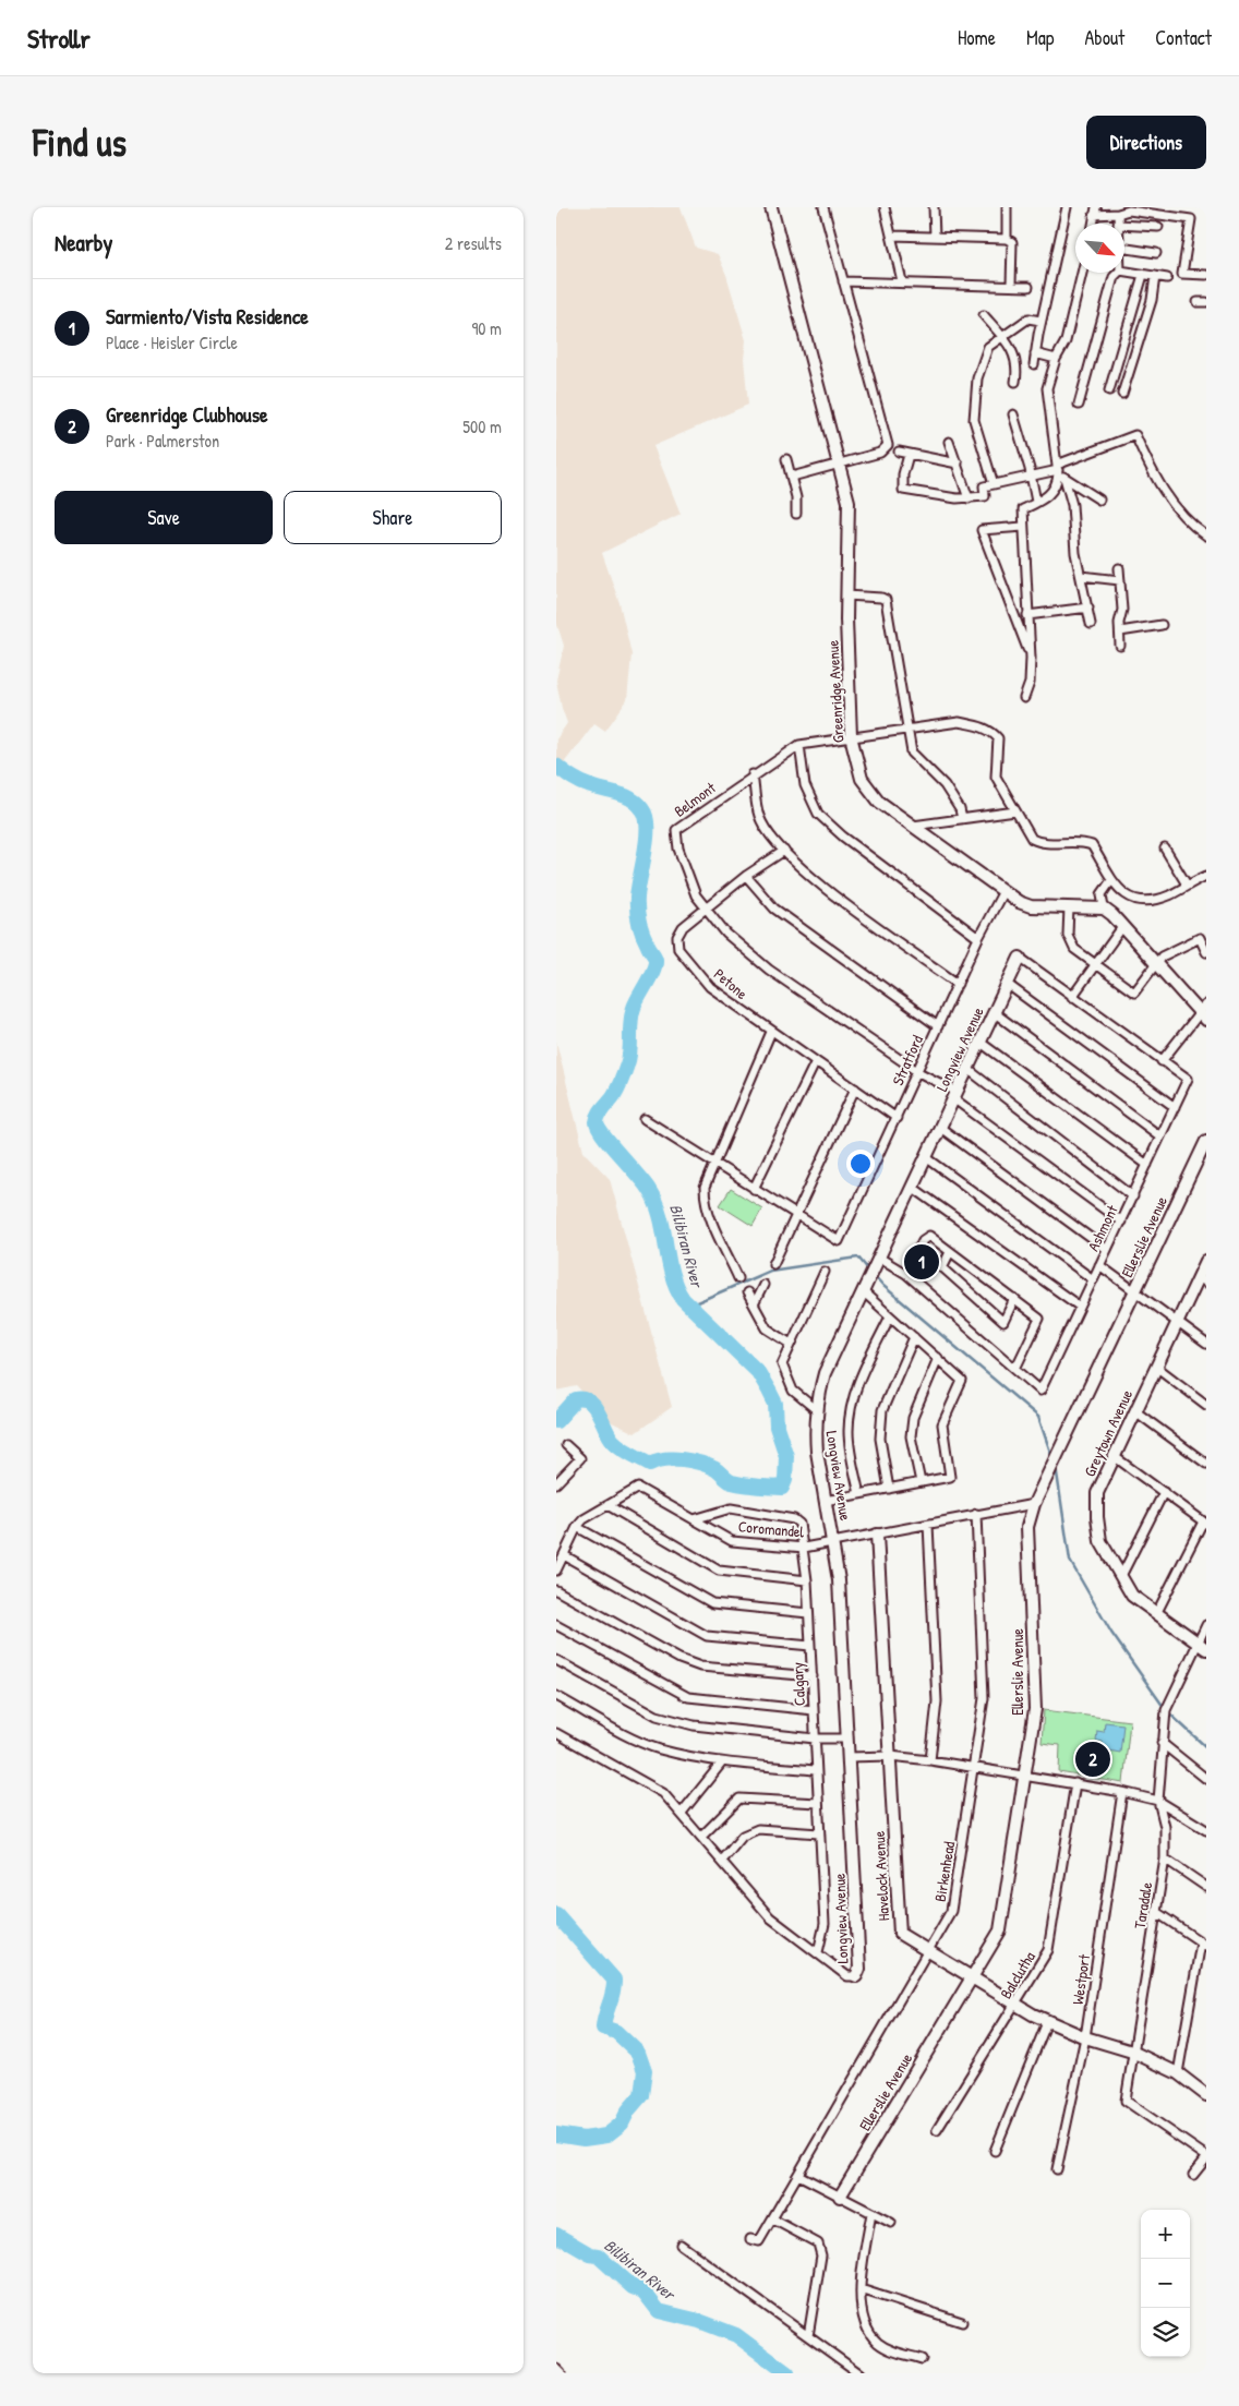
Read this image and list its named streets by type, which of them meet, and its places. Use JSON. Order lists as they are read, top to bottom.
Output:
{
  "streets": {
    "street": [
      "Greenridge Avenue",
      "Belmont",
      "Petone",
      "Longview Avenue",
      "Stratford",
      "Ashmont",
      "Ellerslie Avenue",
      "Greytown Avenue",
      "Coromandel",
      "Calgary",
      "Birkenhead",
      "Havelock Avenue",
      "Taradale",
      "Balclutha",
      "Westport"
    ]
  },
  "crossings": [
    ["Greenridge Avenue", "Belmont"],
    ["Greenridge Avenue", "Stratford"],
    ["Belmont", "Petone"],
    ["Belmont", "Longview Avenue"],
    ["Belmont", "Stratford"],
    ["Belmont", "Ashmont"],
    ["Petone", "Stratford"],
    ["Longview Avenue", "Coromandel"],
    ["Ellerslie Avenue", "Coromandel"],
    ["Ellerslie Avenue", "Havelock Avenue"],
    ["Greytown Avenue", "Taradale"],
    ["Coromandel", "Calgary"],
    ["Coromandel", "Birkenhead"],
    ["Coromandel", "Havelock Avenue"],
    ["Birkenhead", "Havelock Avenue"],
    ["Havelock Avenue", "Taradale"],
    ["Havelock Avenue", "Balclutha"],
    ["Havelock Avenue", "Westport"]
  ],
  "water": ["Bilibiran River"],
  "north": "bottom right",
  "page": {
    "header": "Strollr",
    "nav": [
      "Home",
      "Map",
      "About",
      "Contact"
    ],
    "buttons": [
      "Directions",
      ["Save", "Share"]
    ],
    "title": "Find us",
    "heading": ["Nearby", "2 results"],
    "list": [
      {
        "mark": "1",
        "name": "Sarmiento/Vista Residence",
        "note": "Place · Heisler Circle",
        "value": "90 m"
      },
      {
        "mark": "2",
        "name": "Greenridge Clubhouse",
        "note": "Park · Palmerston",
        "value": "500 m"
      }
    ],
    "pins": ["1", "2"],
    "map_buttons": ["+", "−"]
  }
}
